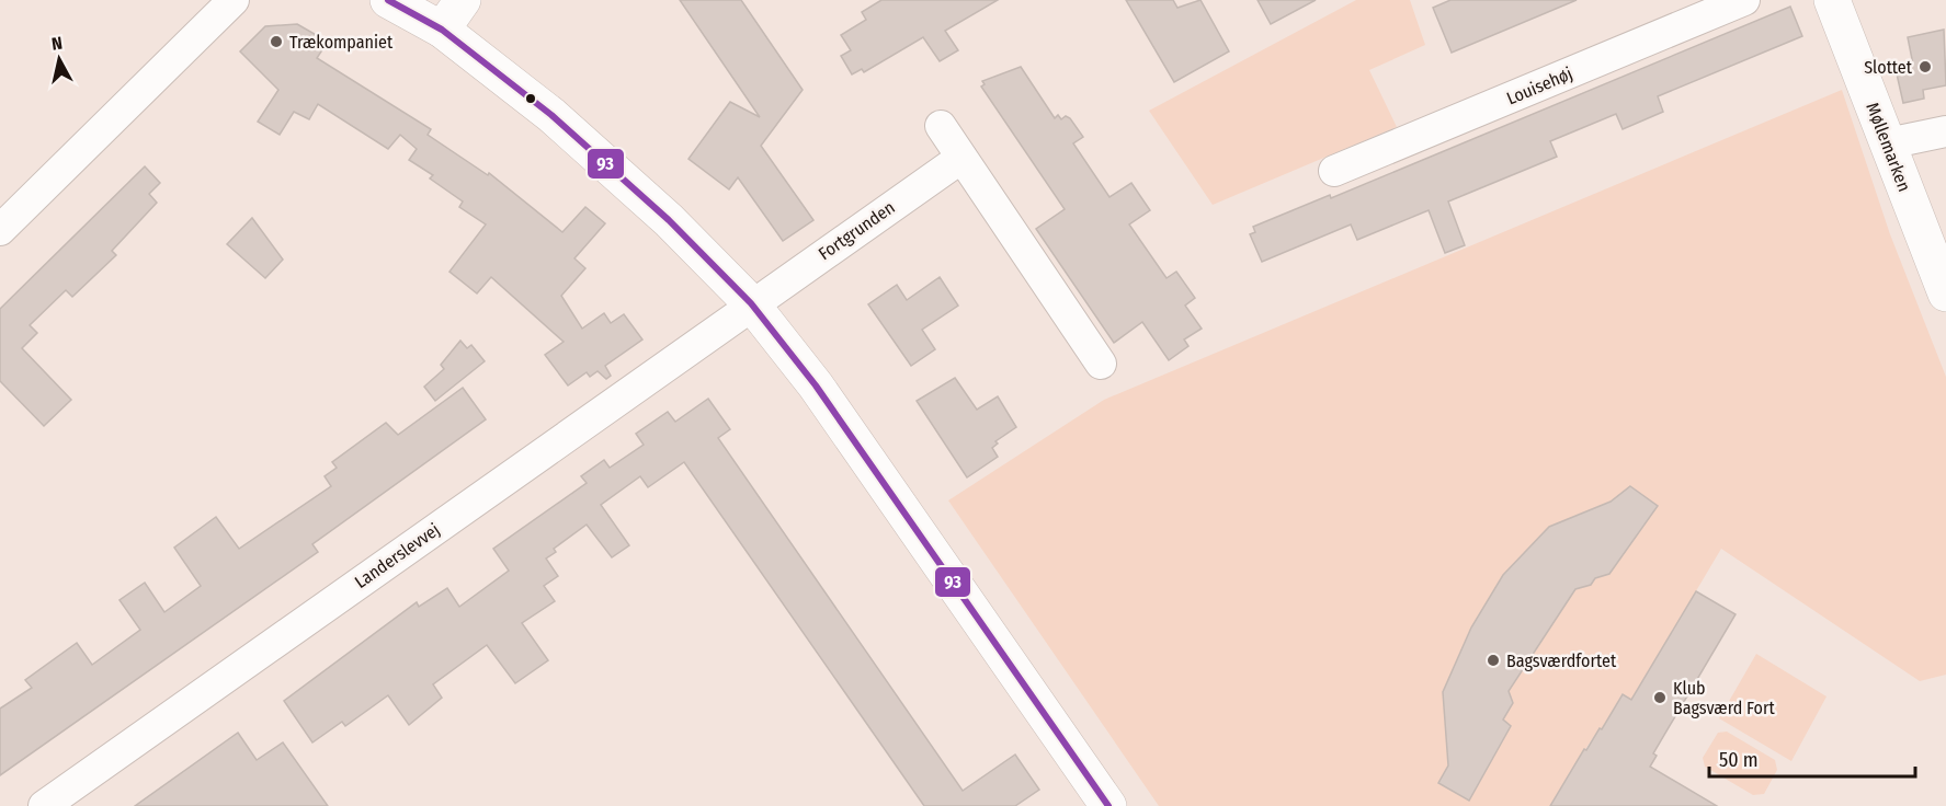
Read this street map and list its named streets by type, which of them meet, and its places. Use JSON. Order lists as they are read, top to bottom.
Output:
{
  "streets": {
    "street": [
      "Louisehøj",
      "Møllemarken",
      "Fortgrunden",
      "Landerslevvej"
    ]
  },
  "crossings": [
    ["Fortgrunden", "Landerslevvej"]
  ],
  "places": [
    "Trækompaniet",
    "Slottet",
    "Bagsværdfortet",
    "Klub Bagsværd Fort"
  ],
  "lines": ["transit line 93"],
  "scale_bar": "50 m",
  "north": "top"
}
